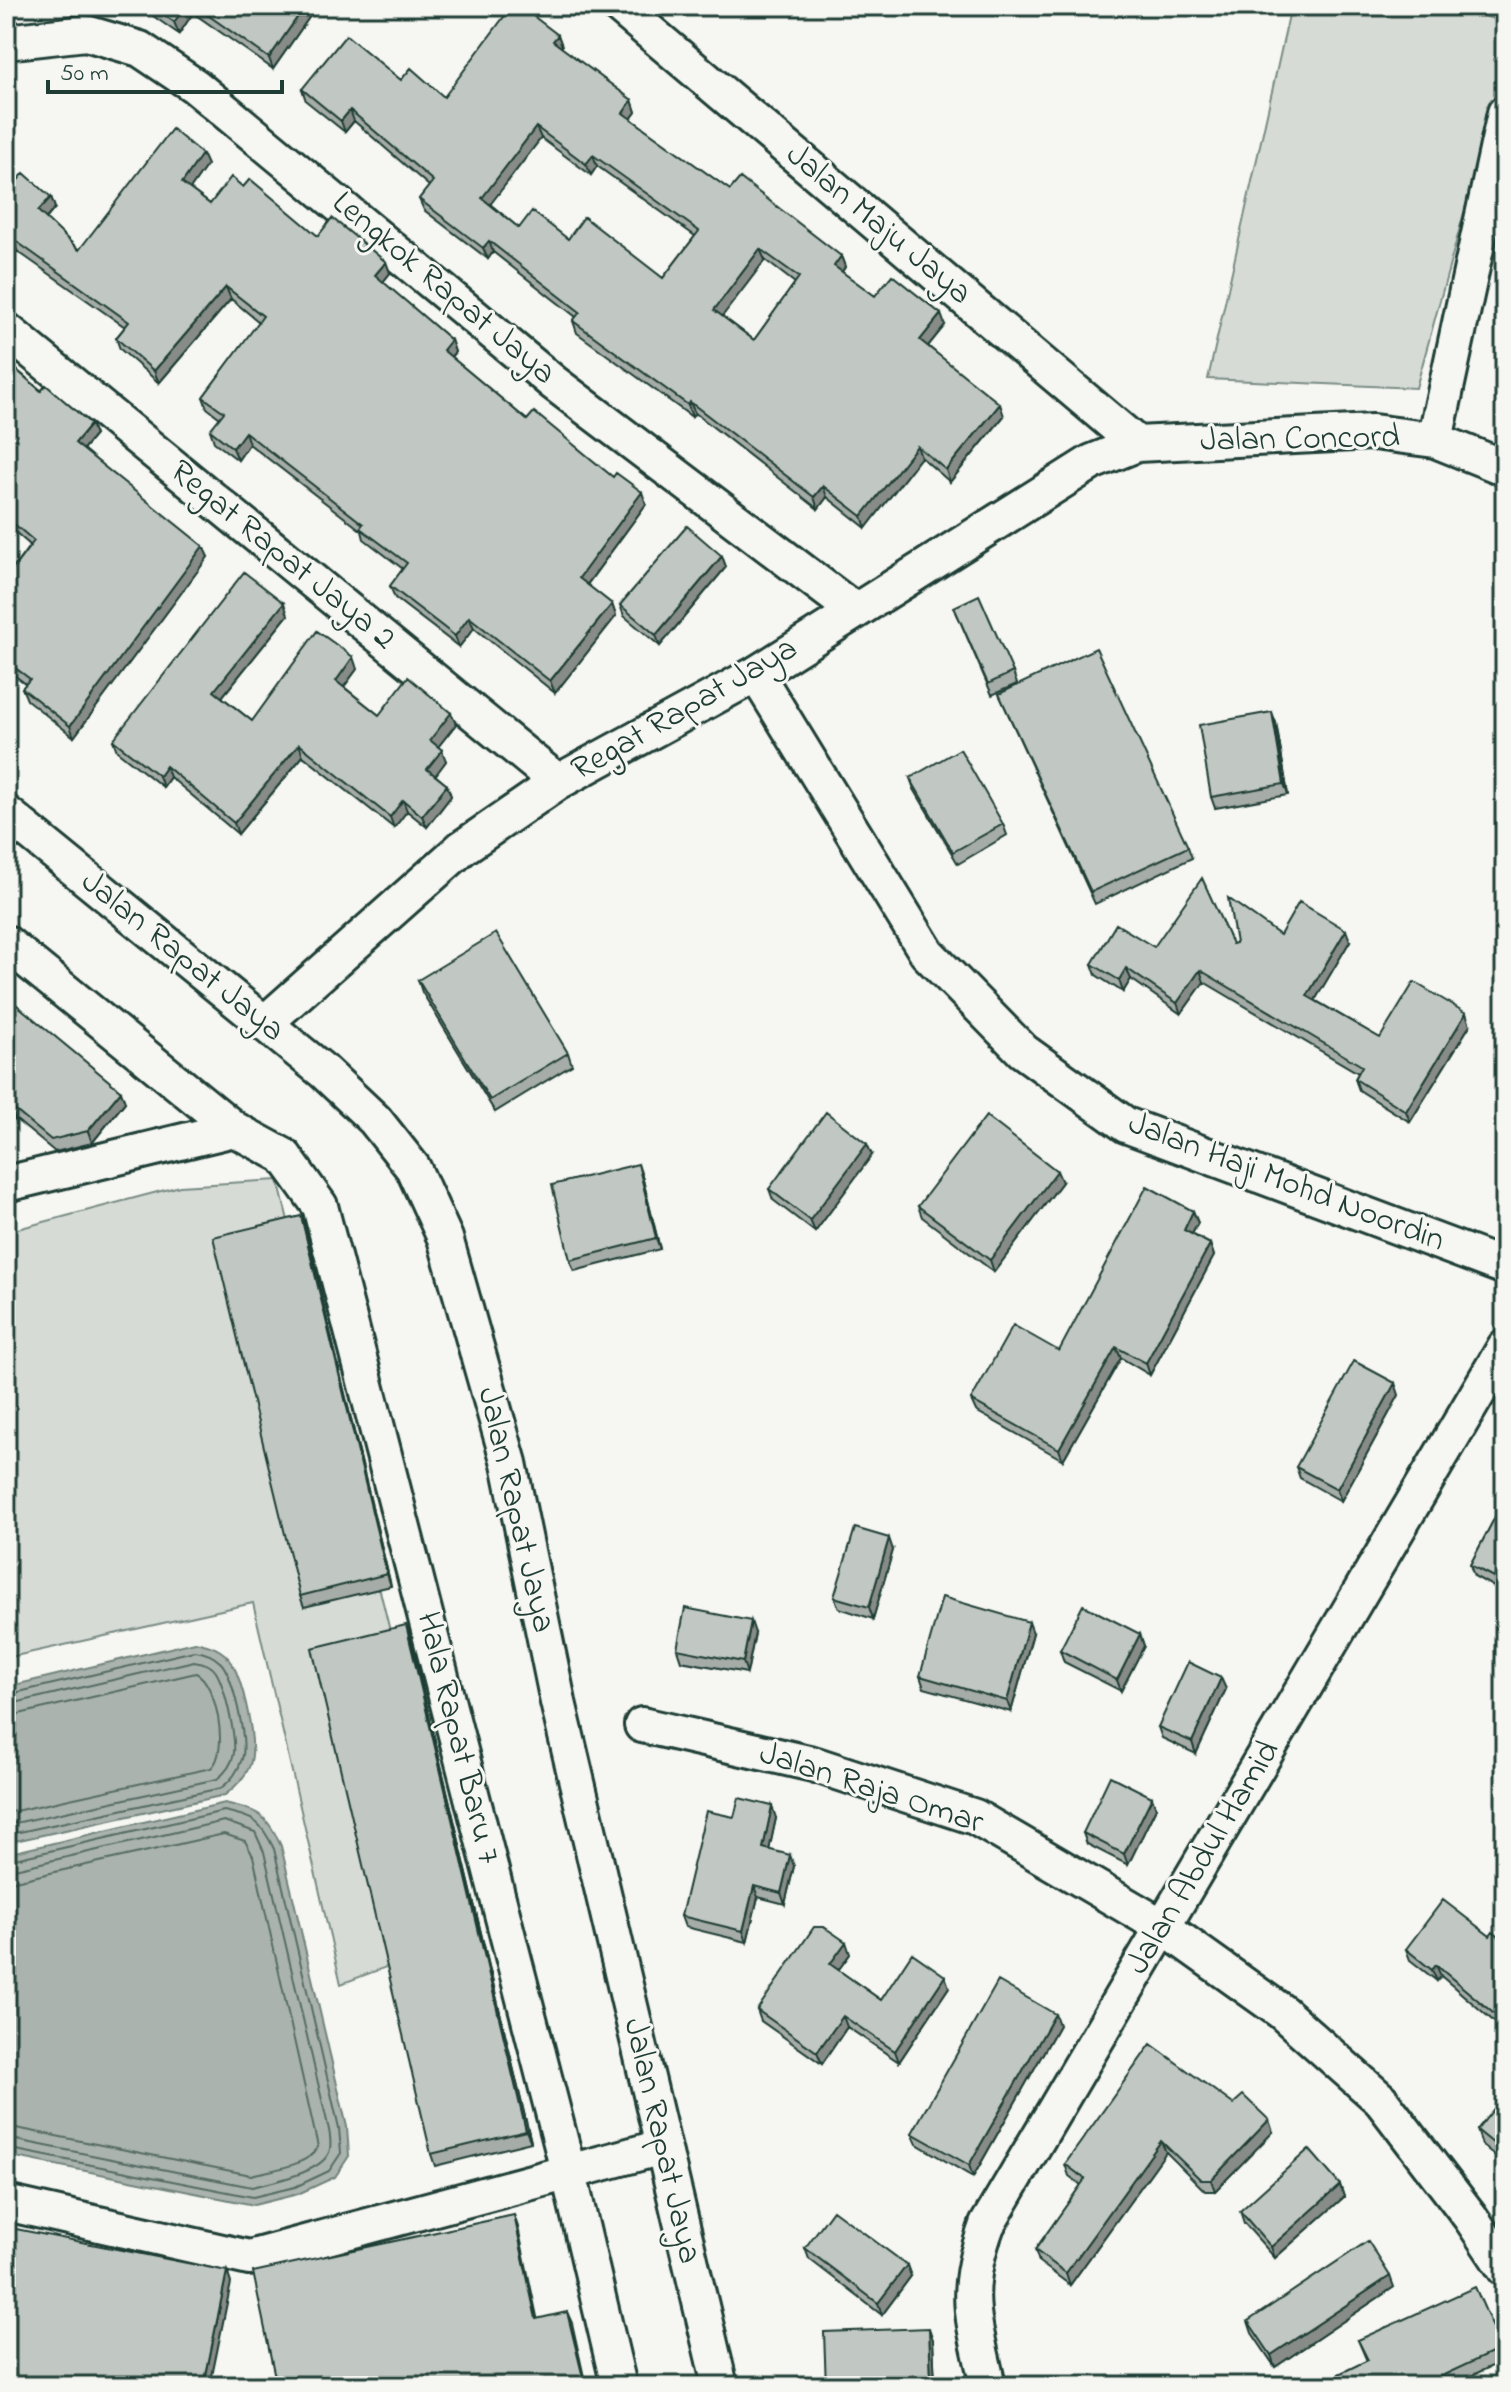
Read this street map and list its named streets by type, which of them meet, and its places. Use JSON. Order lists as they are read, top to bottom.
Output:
{
  "streets": {
    "street": [
      "Jalan Maju Jaya",
      "Lengkok Rapat Jaya",
      "Jalan Concord",
      "Regat Rapat Jaya 2",
      "Regat Rapat Jaya",
      "Jalan Rapat Jaya",
      "Jalan Haji Mohd Noordin",
      "Hala Rapat Baru 7",
      "Jalan Raja Omar",
      "Jalan Abdul Hamid"
    ]
  },
  "crossings": [
    ["Jalan Maju Jaya", "Jalan Concord"],
    ["Jalan Maju Jaya", "Regat Rapat Jaya"],
    ["Lengkok Rapat Jaya", "Regat Rapat Jaya"],
    ["Jalan Concord", "Regat Rapat Jaya"],
    ["Regat Rapat Jaya 2", "Regat Rapat Jaya"],
    ["Regat Rapat Jaya", "Jalan Rapat Jaya"],
    ["Regat Rapat Jaya", "Jalan Haji Mohd Noordin"],
    ["Jalan Raja Omar", "Jalan Abdul Hamid"]
  ],
  "scale_bar": "50 m"
}
